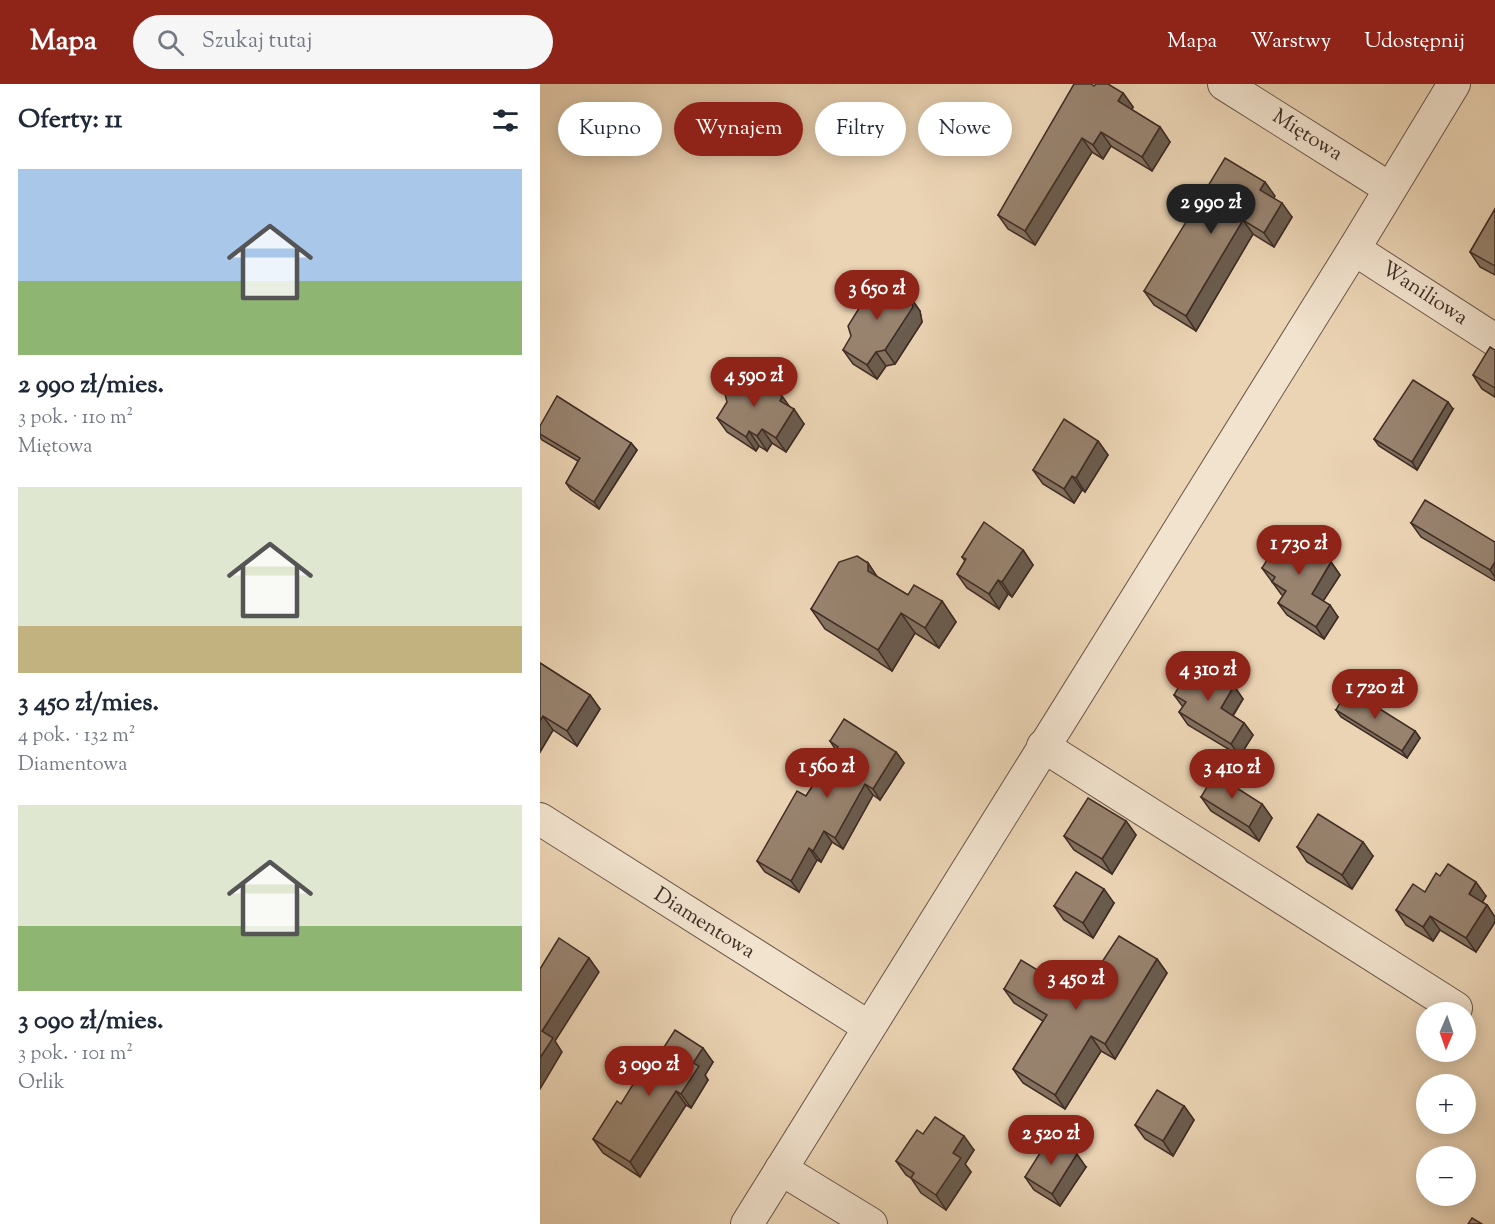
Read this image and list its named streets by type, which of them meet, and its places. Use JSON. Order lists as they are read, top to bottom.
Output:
{
  "streets": {
    "street": ["Miętowa", "Waniliowa", "Diamentowa"]
  },
  "north": "bottom",
  "page": {
    "header": "Mapa",
    "search": "Szukaj tutaj",
    "nav": ["Mapa", "Warstwy", "Udostępnij"],
    "heading": "Oferty: 11",
    "chip": [
      "Kupno",
      "Wynajem",
      "Filtry",
      "Nowe"
    ],
    "list": [
      {
        "name": "2 990 zł/mies.",
        "note": "3 pok. · 110 m² · Miętowa"
      },
      {
        "name": "3 450 zł/mies.",
        "note": "4 pok. · 132 m² · Diamentowa"
      },
      {
        "name": "3 090 zł/mies.",
        "note": "3 pok. · 101 m² · Orlik"
      }
    ],
    "price": [
      "2 990 zł",
      "3 650 zł",
      "4 590 zł",
      "1 730 zł",
      "4 310 zł",
      "1 720 zł",
      "1 560 zł",
      "3 410 zł",
      "3 450 zł",
      "3 090 zł",
      "2 520 zł"
    ],
    "map_buttons": ["+", "−"]
  }
}
